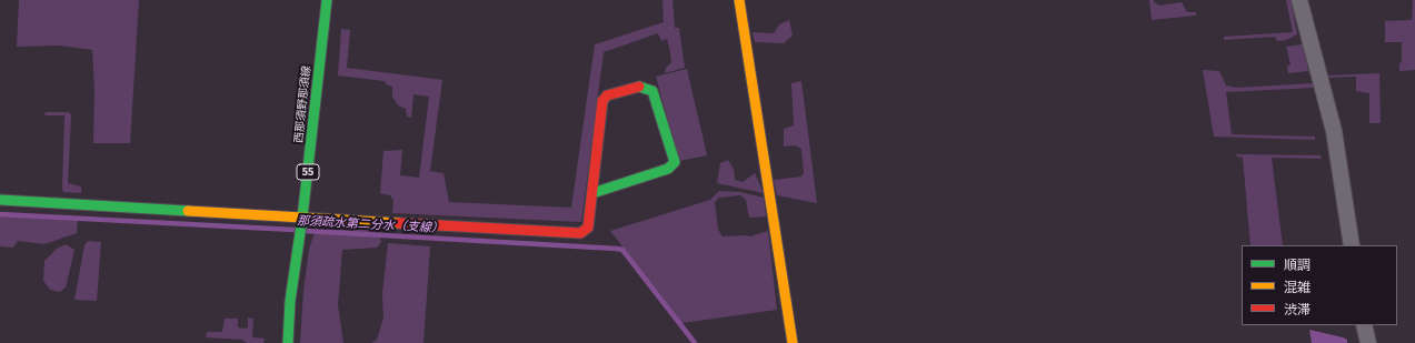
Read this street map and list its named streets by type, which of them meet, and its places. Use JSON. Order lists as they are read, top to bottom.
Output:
{
  "streets": {
    "street": ["西那須野那須線", "55"]
  },
  "water": ["那須疏水第二分水（支線）"],
  "legend": ["順調", "混雑", "渋滞"]
}
